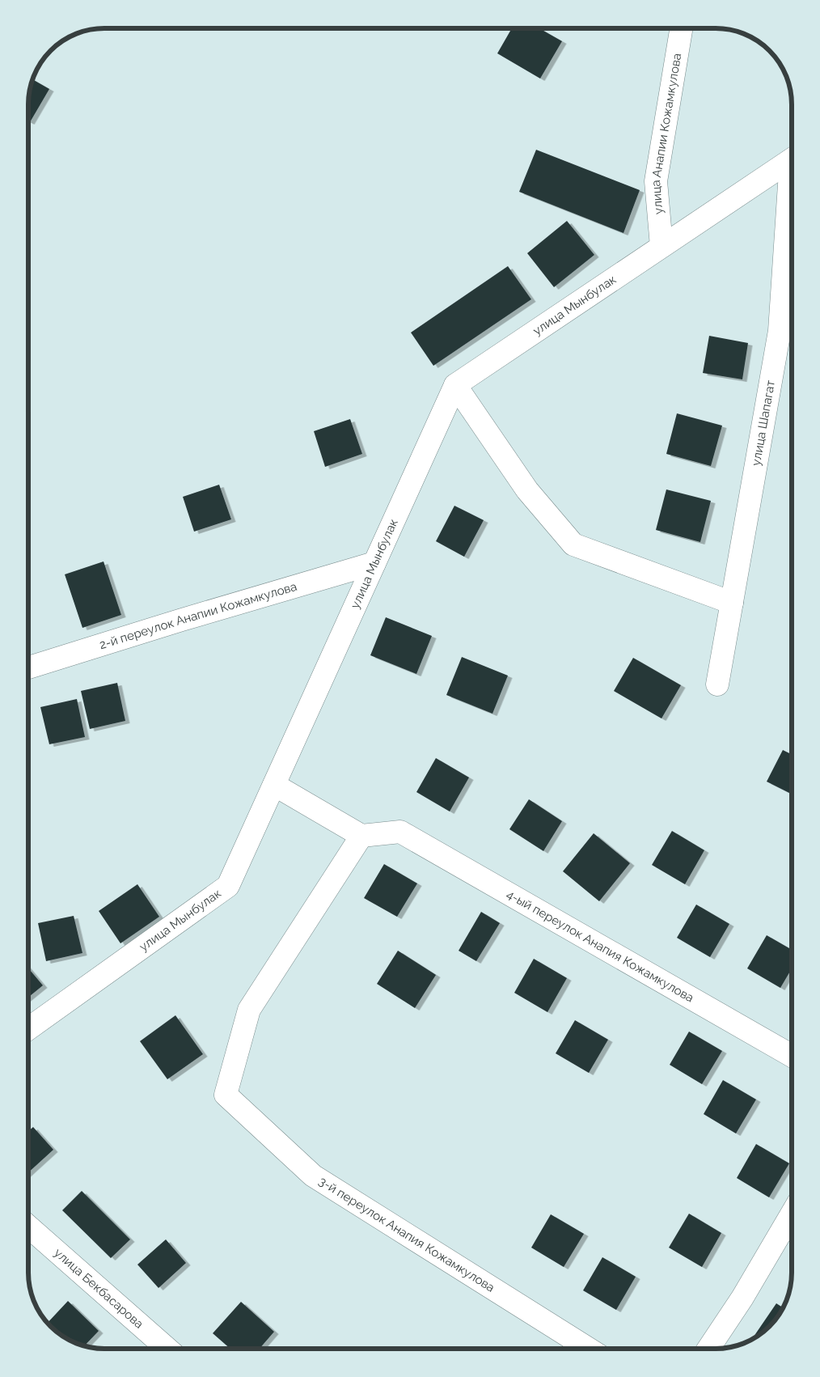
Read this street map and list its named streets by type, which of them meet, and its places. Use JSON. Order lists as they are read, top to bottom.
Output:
{
  "streets": {
    "street": [
      "улица Анапии Кожамкулова",
      "улица Мынбулак",
      "улица Шапагат",
      "2-й переулок Анапии Кожамкулова",
      "4-ый переулок Анапия Кожамкулова",
      "3-й переулок Анапия Кожамкулова",
      "улица Бекбасарова"
    ]
  },
  "crossings": [
    ["улица Анапии Кожамкулова", "улица Мынбулак"],
    ["улица Мынбулак", "2-й переулок Анапии Кожамкулова"],
    ["4-ый переулок Анапия Кожамкулова", "3-й переулок Анапия Кожамкулова"]
  ]
}
